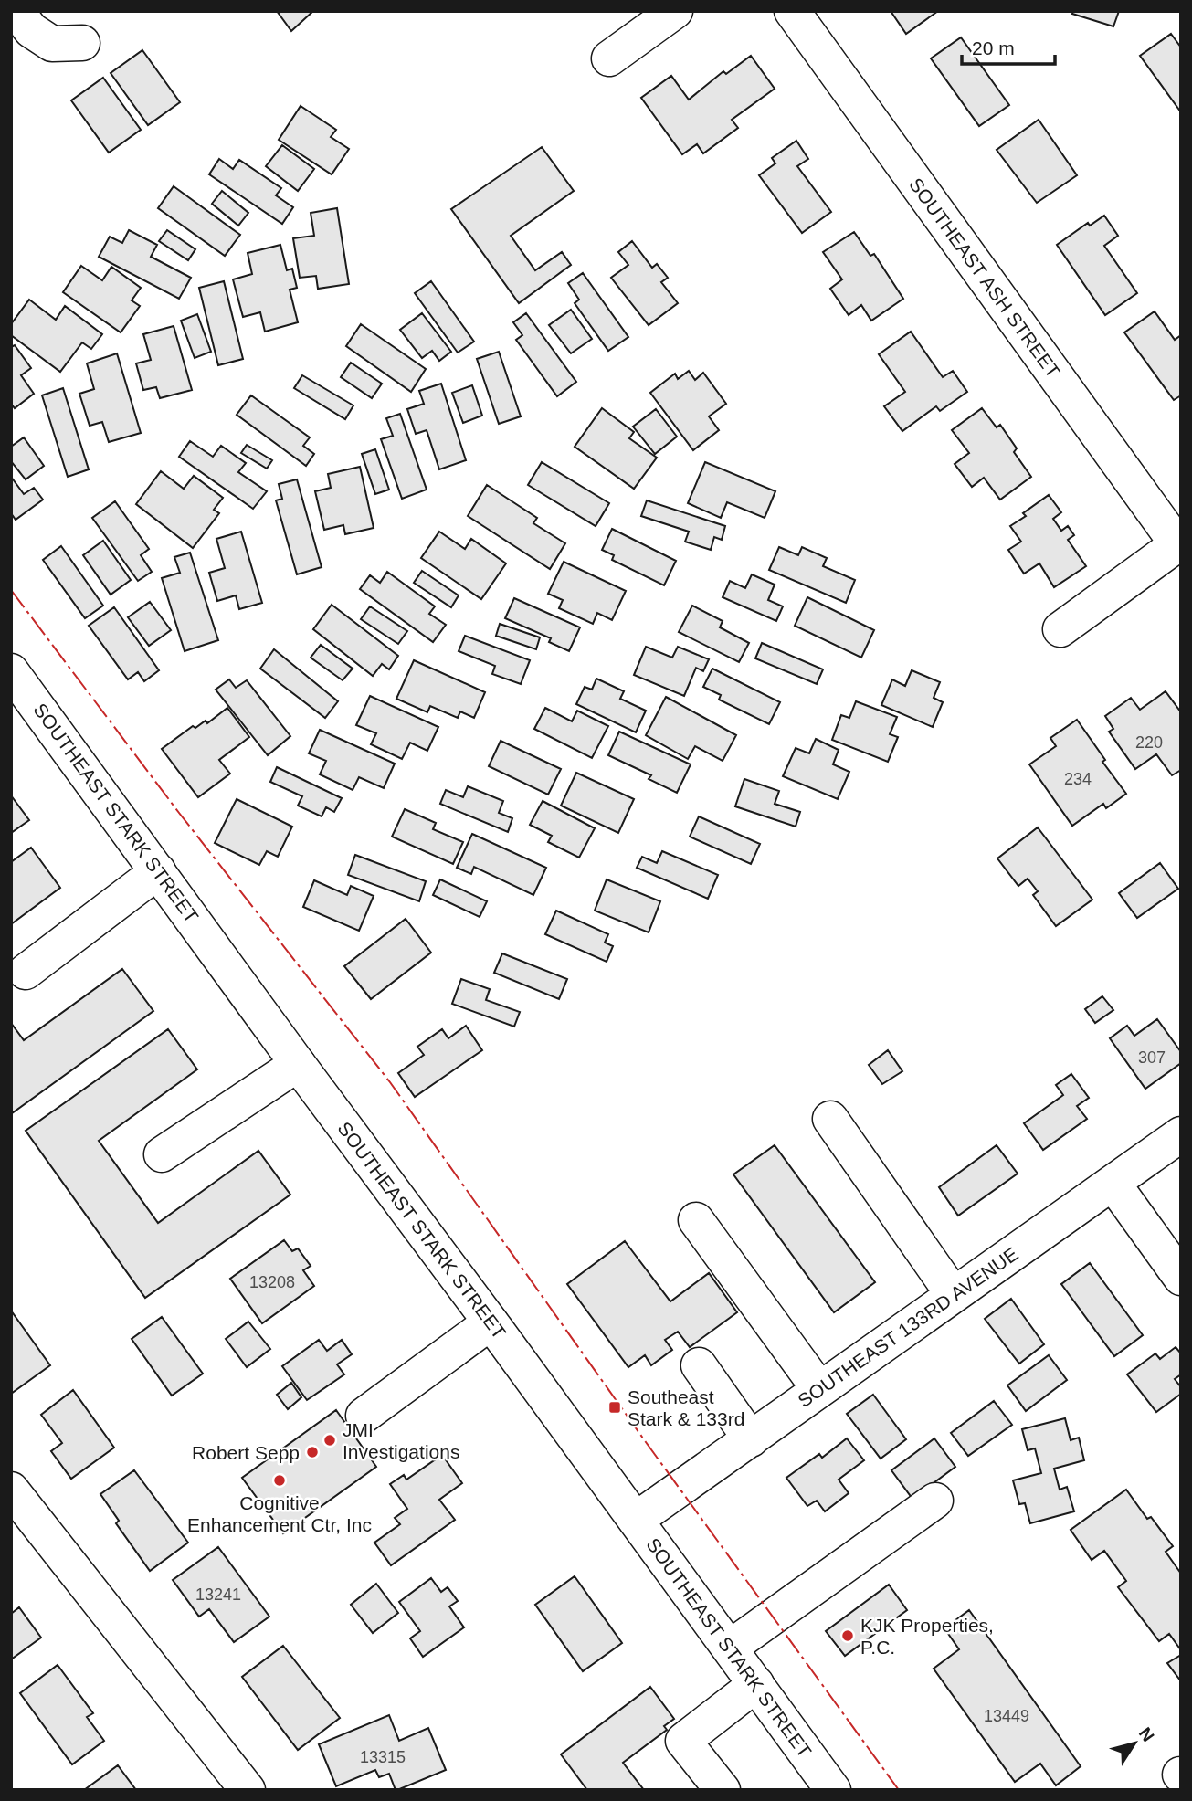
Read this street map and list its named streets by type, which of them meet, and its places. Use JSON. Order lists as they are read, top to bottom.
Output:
{
  "streets": {
    "street": ["SOUTHEAST ASH STREET", "SOUTHEAST STARK STREET", "SOUTHEAST 133RD AVENUE"]
  },
  "crossings": [
    ["SOUTHEAST STARK STREET", "SOUTHEAST 133RD AVENUE"]
  ],
  "places": {
    "transit": ["Southeast Stark & 133rd"],
    "other": [
      "JMI Investigations",
      "Robert Sepp",
      "Cognitive Enhancement Ctr, Inc",
      "KJK Properties, P.C."
    ]
  },
  "house_numbers": [
    "220",
    "234",
    "307",
    "13208",
    "13241",
    "13449",
    "13315"
  ],
  "scale_bar": "20 m",
  "north": "top right"
}
